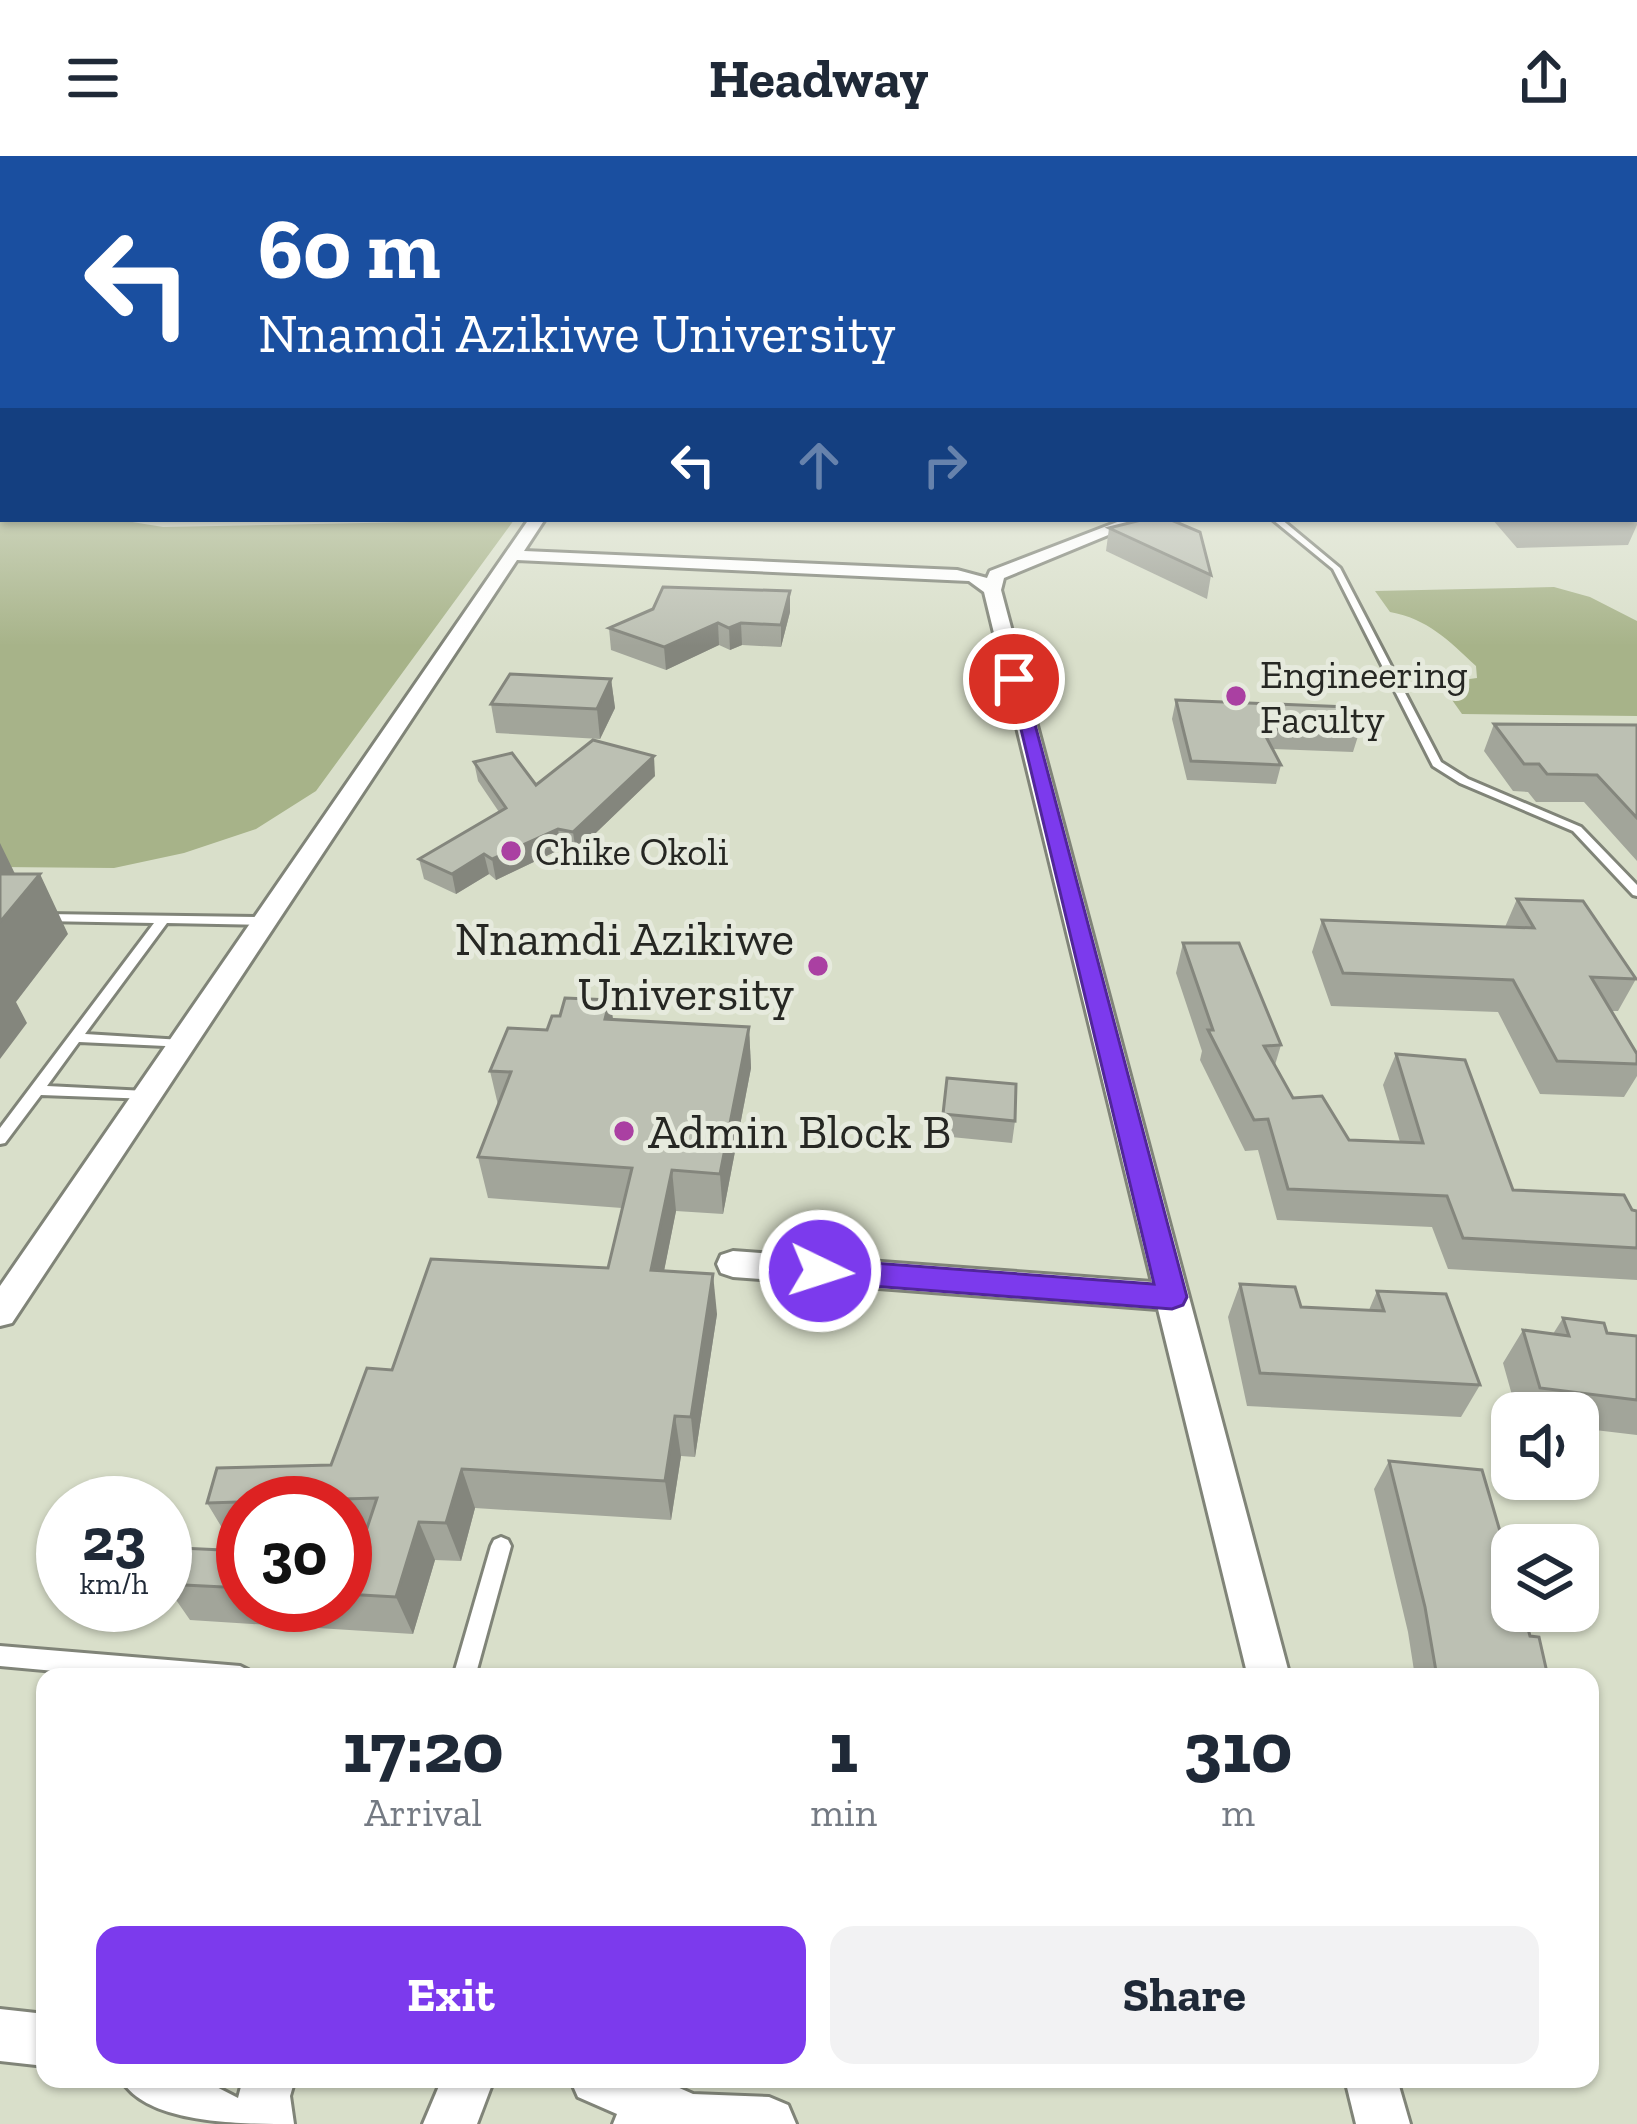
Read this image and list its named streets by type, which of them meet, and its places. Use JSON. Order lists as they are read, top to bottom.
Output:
{
  "places": [
    "Engineering Faculty",
    "Chike Okoli",
    "Nnamdi Azikiwe University",
    "Admin Block B"
  ],
  "page": {
    "header": "Headway",
    "turn": ["60 m", "Nnamdi Azikiwe University"],
    "speed": "23 km/h",
    "limit": "30",
    "eta": [
      "17:20",
      "Arrival",
      "1",
      "min",
      "310",
      "m"
    ],
    "buttons": ["Exit", "Share"]
  }
}
